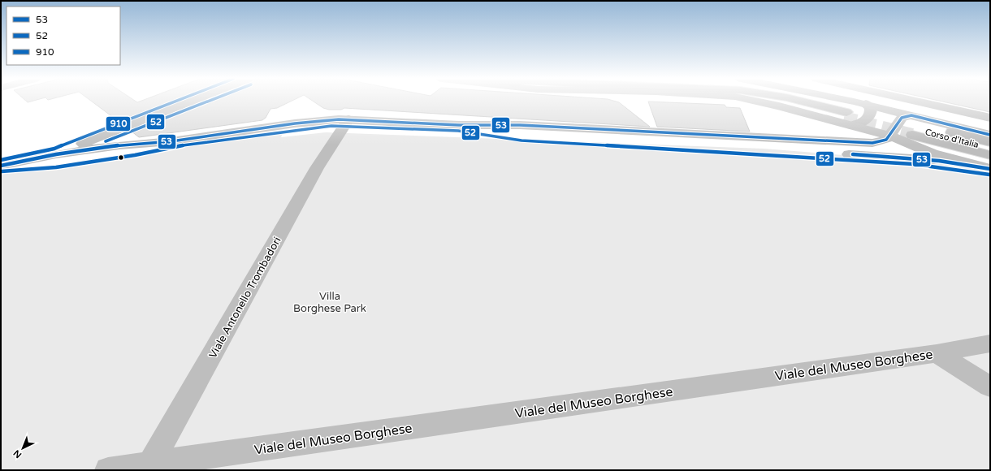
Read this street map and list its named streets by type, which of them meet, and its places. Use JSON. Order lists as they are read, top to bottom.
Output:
{
  "streets": {
    "main road": ["Corso d'Italia"],
    "street": ["Viale Antonello Trombadori", "Viale del Museo Borghese"]
  },
  "crossings": [
    ["Viale Antonello Trombadori", "Viale del Museo Borghese"]
  ],
  "parks": ["Villa Borghese Park"],
  "lines": ["transit line 52", "transit line 910", "transit line 53"],
  "legend": ["53", "52", "910"],
  "north": "bottom left"
}
